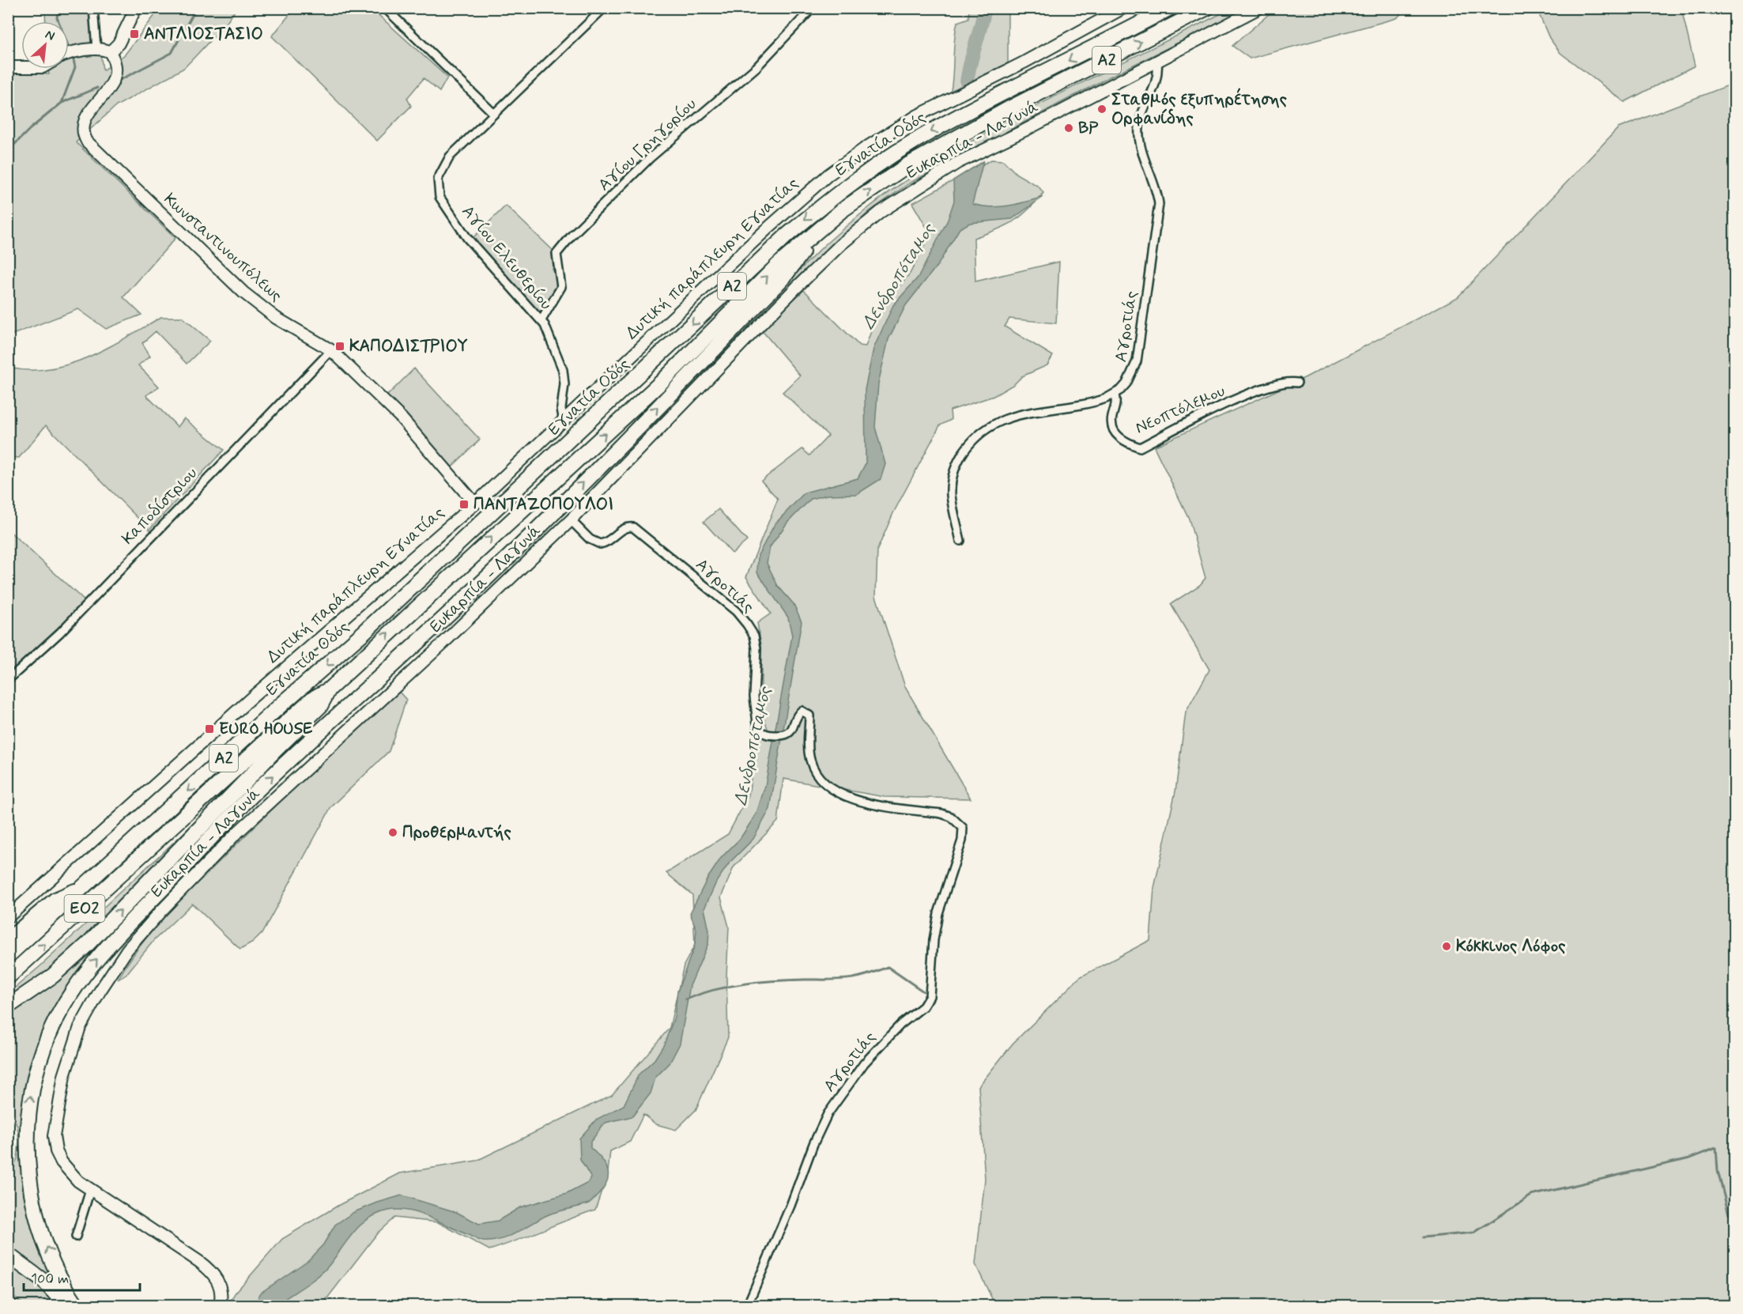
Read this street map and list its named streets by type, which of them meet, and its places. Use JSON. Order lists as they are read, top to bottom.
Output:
{
  "streets": {
    "highway": ["Α2", "Εγνατία Οδός", "ΕΟ2"],
    "street": [
      "Ευκαρπία - Λαγυνά",
      "Αγίου Γρηγορίου",
      "Κωνσταντινουπόλεως",
      "Αγίου Ελευθερίου",
      "Δυτική παράπλευρη Εγνατίας",
      "Αγροτιάς",
      "Νεοπτόλεμου",
      "Καποδίστριου"
    ]
  },
  "crossings": [
    ["Α2", "Εγνατία Οδός"],
    ["Α2", "ΕΟ2"],
    ["Ευκαρπία - Λαγυνά", "Αγροτιάς"],
    ["Εγνατία Οδός", "ΕΟ2"],
    ["Αγίου Γρηγορίου", "Αγίου Ελευθερίου"],
    ["Κωνσταντινουπόλεως", "Δυτική παράπλευρη Εγνατίας"],
    ["Κωνσταντινουπόλεως", "Καποδίστριου"],
    ["Αγίου Ελευθερίου", "Δυτική παράπλευρη Εγνατίας"],
    ["Αγροτιάς", "Νεοπτόλεμου"]
  ],
  "water": ["Δενδροπόταμος"],
  "places": {
    "transit": [
      "ΑΝΤΛΙΟΣΤΑΣΙΟ",
      "ΚΑΠΟΔΙΣΤΡΙΟΥ",
      "ΠΑΝΤΑΖΟΠΟΥΛΟΙ",
      "EURO HOUSE"
    ],
    "other": [
      "Σταθμός εξυπηρέτησης Ορφανίδης",
      "BP",
      "Προθερμαντής",
      "Κόκκινος Λόφος"
    ]
  },
  "scale_bar": "100 m",
  "north": "top right"
}
